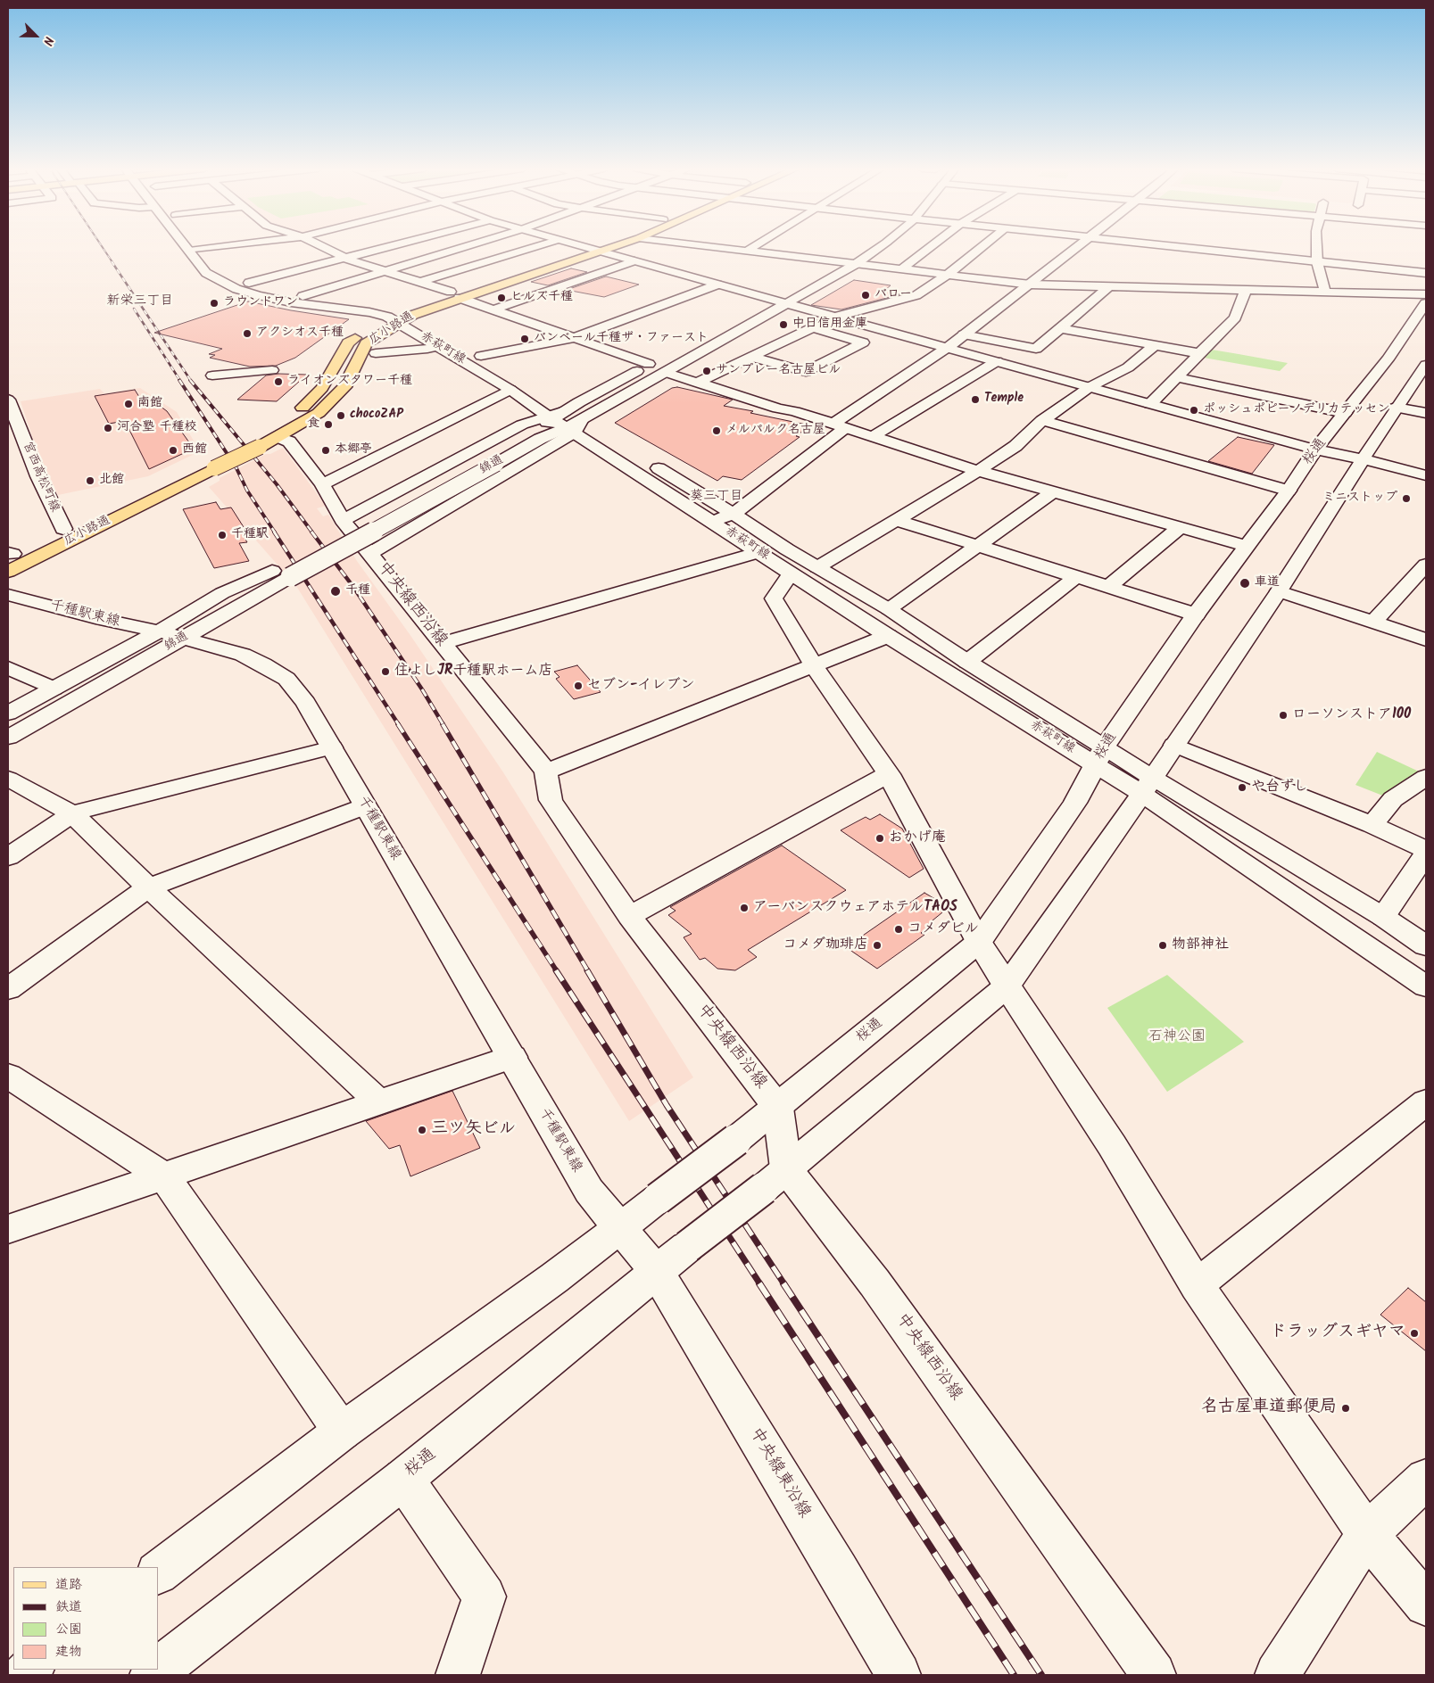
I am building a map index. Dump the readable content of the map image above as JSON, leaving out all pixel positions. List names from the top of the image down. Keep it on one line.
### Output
{"streets":{"main road":["広小路通"],"street":["赤萩町線","桜通","錦通","宮西高松町線","中央線西沿線","千種駅東線","中央線東沿線"]},"crossings":[["広小路通","赤萩町線"],["広小路通","宮西高松町線"],["広小路通","中央線西沿線"],["赤萩町線","桜通"],["赤萩町線","錦通"],["桜通","中央線西沿線"],["桜通","千種駅東線"],["桜通","中央線東沿線"],["錦通","千種駅東線"],["千種駅東線","中央線東沿線"]],"districts":["新栄三丁目","葵三丁目"],"parks":["石神公園"],"places":["バロー","ヒルズ千種","ラウンドワン","中日信用金庫","アクシオス千種","バンベール千種ザ・ファースト","サンプレー名古屋ビル","ライオンズタワー千種","Temple","南館","ポッシュポピーノデリカテッセン","chocoZAP","食","河合塾 千種校","メルパルク名古屋","西館","本郷亭","北館","ミニストップ","千種駅","車道","千種","住よしJR千種駅ホーム店","セブン-イレブン","ローソンストア100","や台ずし","おかげ庵","アーバンスクウェアホテルTAOS","コメダビル","コメダ珈琲店","物部神社","三ツ矢ビル","ドラッグスギヤマ","名古屋車道郵便局"],"legend":["道路","鉄道","公園","建物"],"north":"bottom right"}
